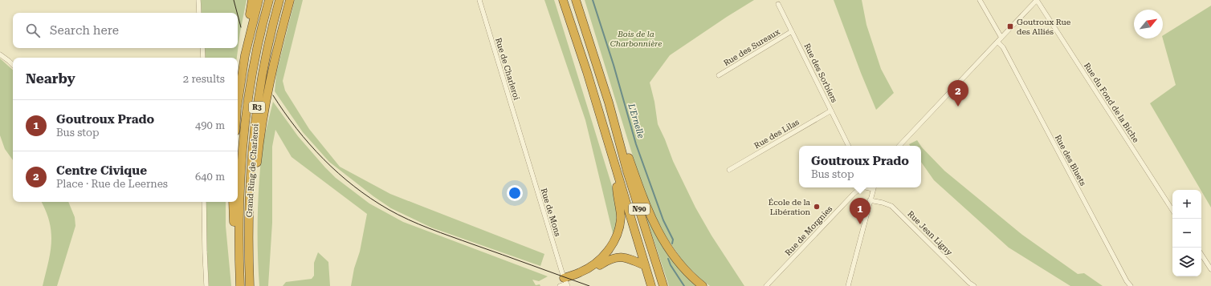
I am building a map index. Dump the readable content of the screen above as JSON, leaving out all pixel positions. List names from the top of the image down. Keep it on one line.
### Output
{"streets":{"highway":["R3","Grand Ring de Charleroi","N90"],"street":["Rue des Sureaux","Rue de Charleroi","Rue des Sorbiers","Rue du Fond de la Biche","Rue des Lilas","Rue des Bluets","Rue de Mons","Rue de Morgnies","Rue Jean Ligny"]},"crossings":[["Rue des Sureaux","Rue des Sorbiers"],["Rue de Charleroi","Rue de Mons"],["Rue des Sorbiers","Rue des Lilas"]],"water":["L'Ernelle"],"parks":["Bois de la Charbonnière"],"places":{"transit":["Goutroux Rue des Alliés"],"other":["École de la Libération"]},"north":"top right","page":{"search":"Search here","heading":["Nearby","2 results"],"pins":["2","1"],"list":[{"mark":"1","name":"Goutroux Prado","note":"Bus stop","value":"490 m"},{"mark":"2","name":"Centre Civique","note":"Place · Rue de Leernes","value":"640 m"}],"popup":["Goutroux Prado","Bus stop"],"map_buttons":["+","−"]}}
